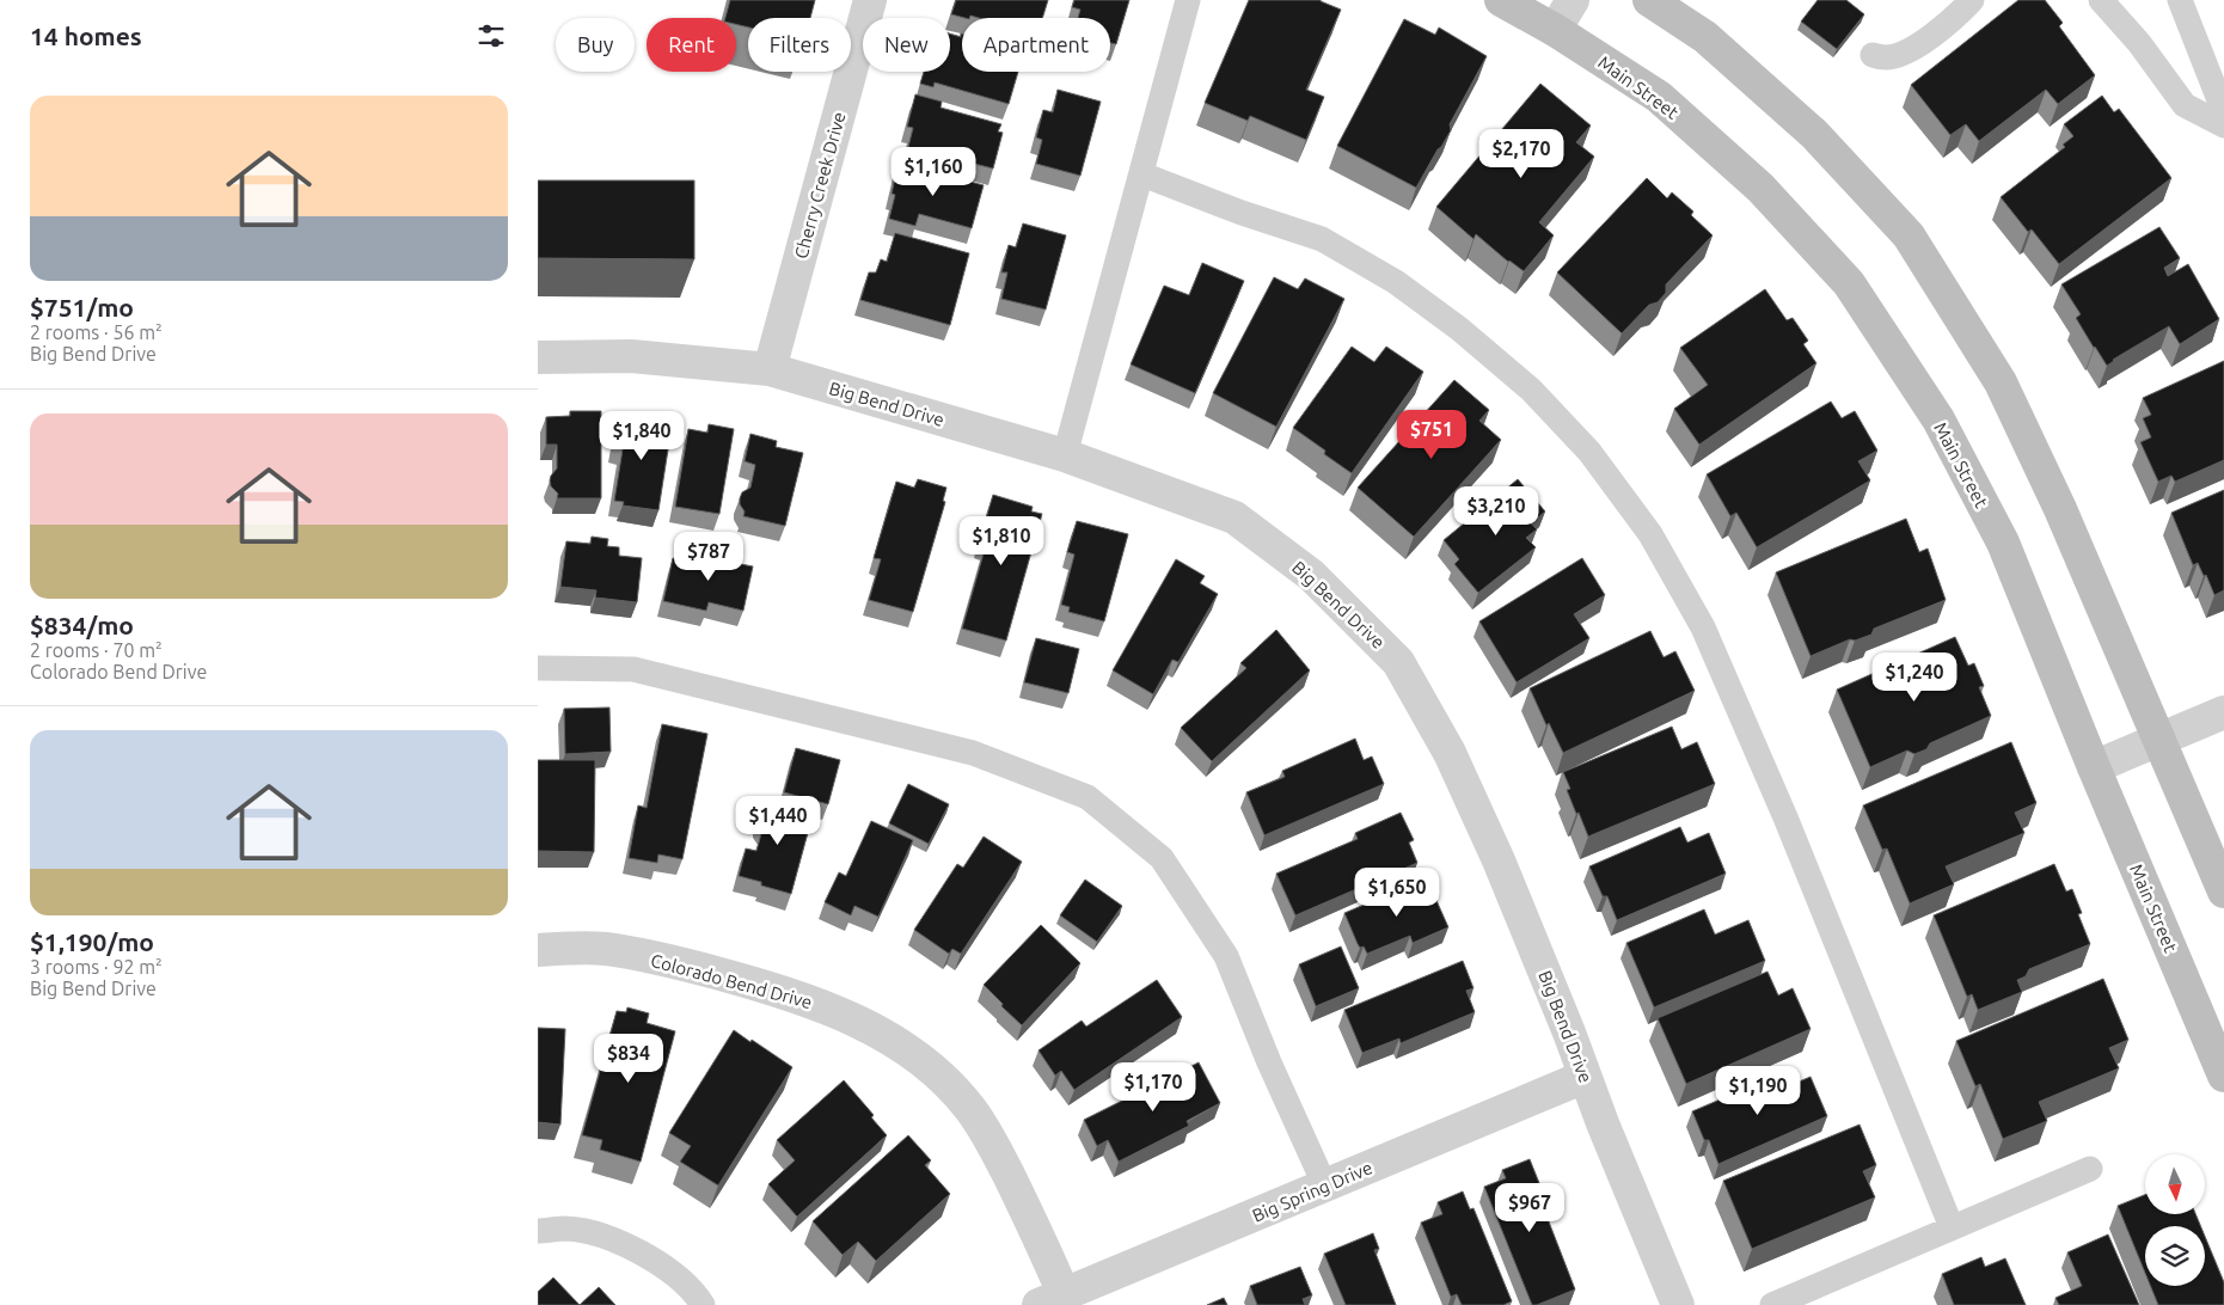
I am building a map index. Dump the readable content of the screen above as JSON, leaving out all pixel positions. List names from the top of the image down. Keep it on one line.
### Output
{"streets":{"street":["Main Street","Cherry Creek Drive","Big Bend Drive","Colorado Bend Drive","Big Spring Drive"]},"crossings":[["Cherry Creek Drive","Big Bend Drive"],["Big Bend Drive","Big Spring Drive"],["Colorado Bend Drive","Big Spring Drive"]],"north":"bottom","page":{"heading":"14 homes","chip":["Buy","Rent","Filters","New","Apartment"],"list":[{"name":"$751/mo","note":"2 rooms · 56 m² · Big Bend Drive"},{"name":"$834/mo","note":"2 rooms · 70 m² · Colorado Bend Drive"},{"name":"$1,190/mo","note":"3 rooms · 92 m² · Big Bend Drive"}],"price":["$2,170","$1,160","$751","$1,840","$3,210","$1,810","$787","$1,240","$1,440","$1,650","$834","$1,170","$1,190","$967"]}}
